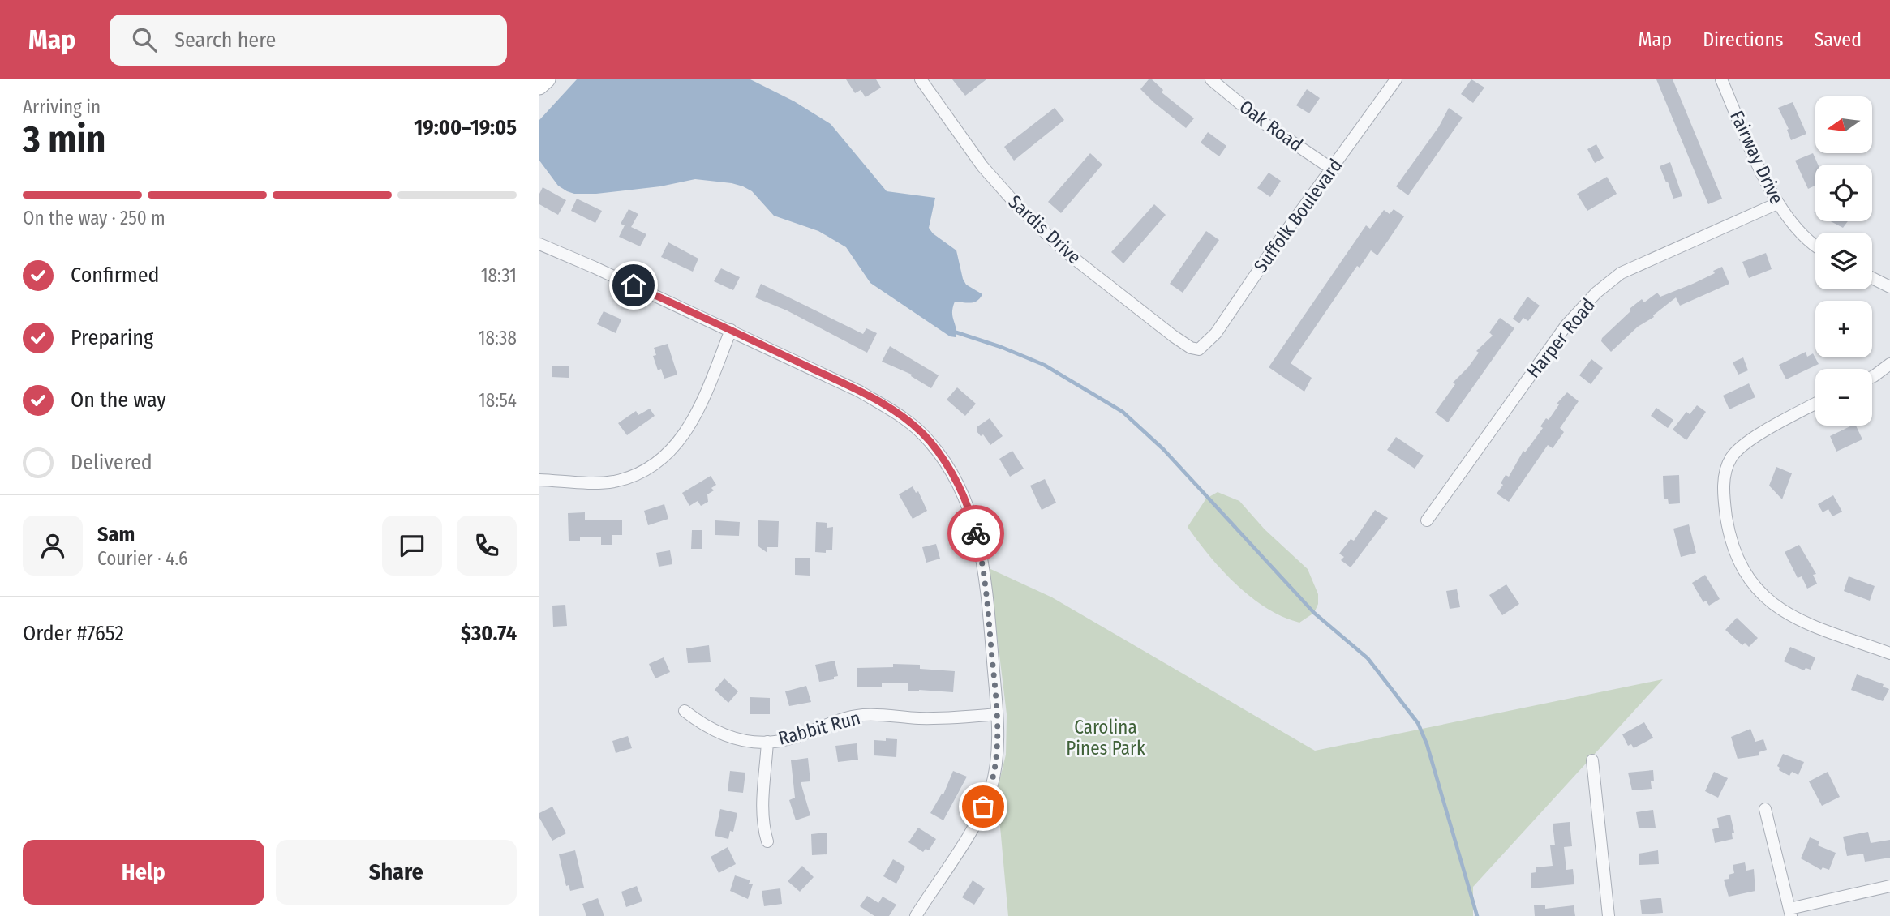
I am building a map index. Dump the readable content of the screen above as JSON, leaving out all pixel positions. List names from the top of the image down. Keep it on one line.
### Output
{"streets":{"street":["Oak Road","Fairway Drive","Suffolk Boulevard","Sardis Drive","Harper Road","Rabbit Run"]},"crossings":[["Oak Road","Suffolk Boulevard"],["Fairway Drive","Harper Road"],["Suffolk Boulevard","Sardis Drive"]],"parks":["Carolina Pines Park"],"north":"left","page":{"header":"Map","search":"Search here","nav":["Map","Directions","Saved"],"heading":["3 min","Arriving in","19:00–19:05"],"panel":["Sam","Courier · 4.6","Order #7652","$30.74"],"map_buttons":["+","−"],"bar":"On the way · 250 m","list":[["Confirmed","18:31"],["Preparing","18:38"],["On the way","18:54"],"Delivered"],"buttons":["Help","Share"]}}
